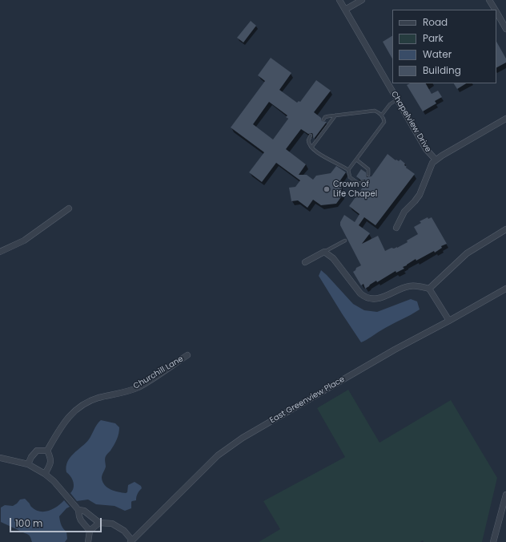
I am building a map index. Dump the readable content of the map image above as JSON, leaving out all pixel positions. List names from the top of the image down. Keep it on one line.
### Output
{"streets":{"street":["Chapelview Drive","Churchill Lane","East Greenview Place"]},"places":["Crown of Life Chapel"],"legend":["Road","Park","Water","Building"],"scale_bar":"100 m"}
